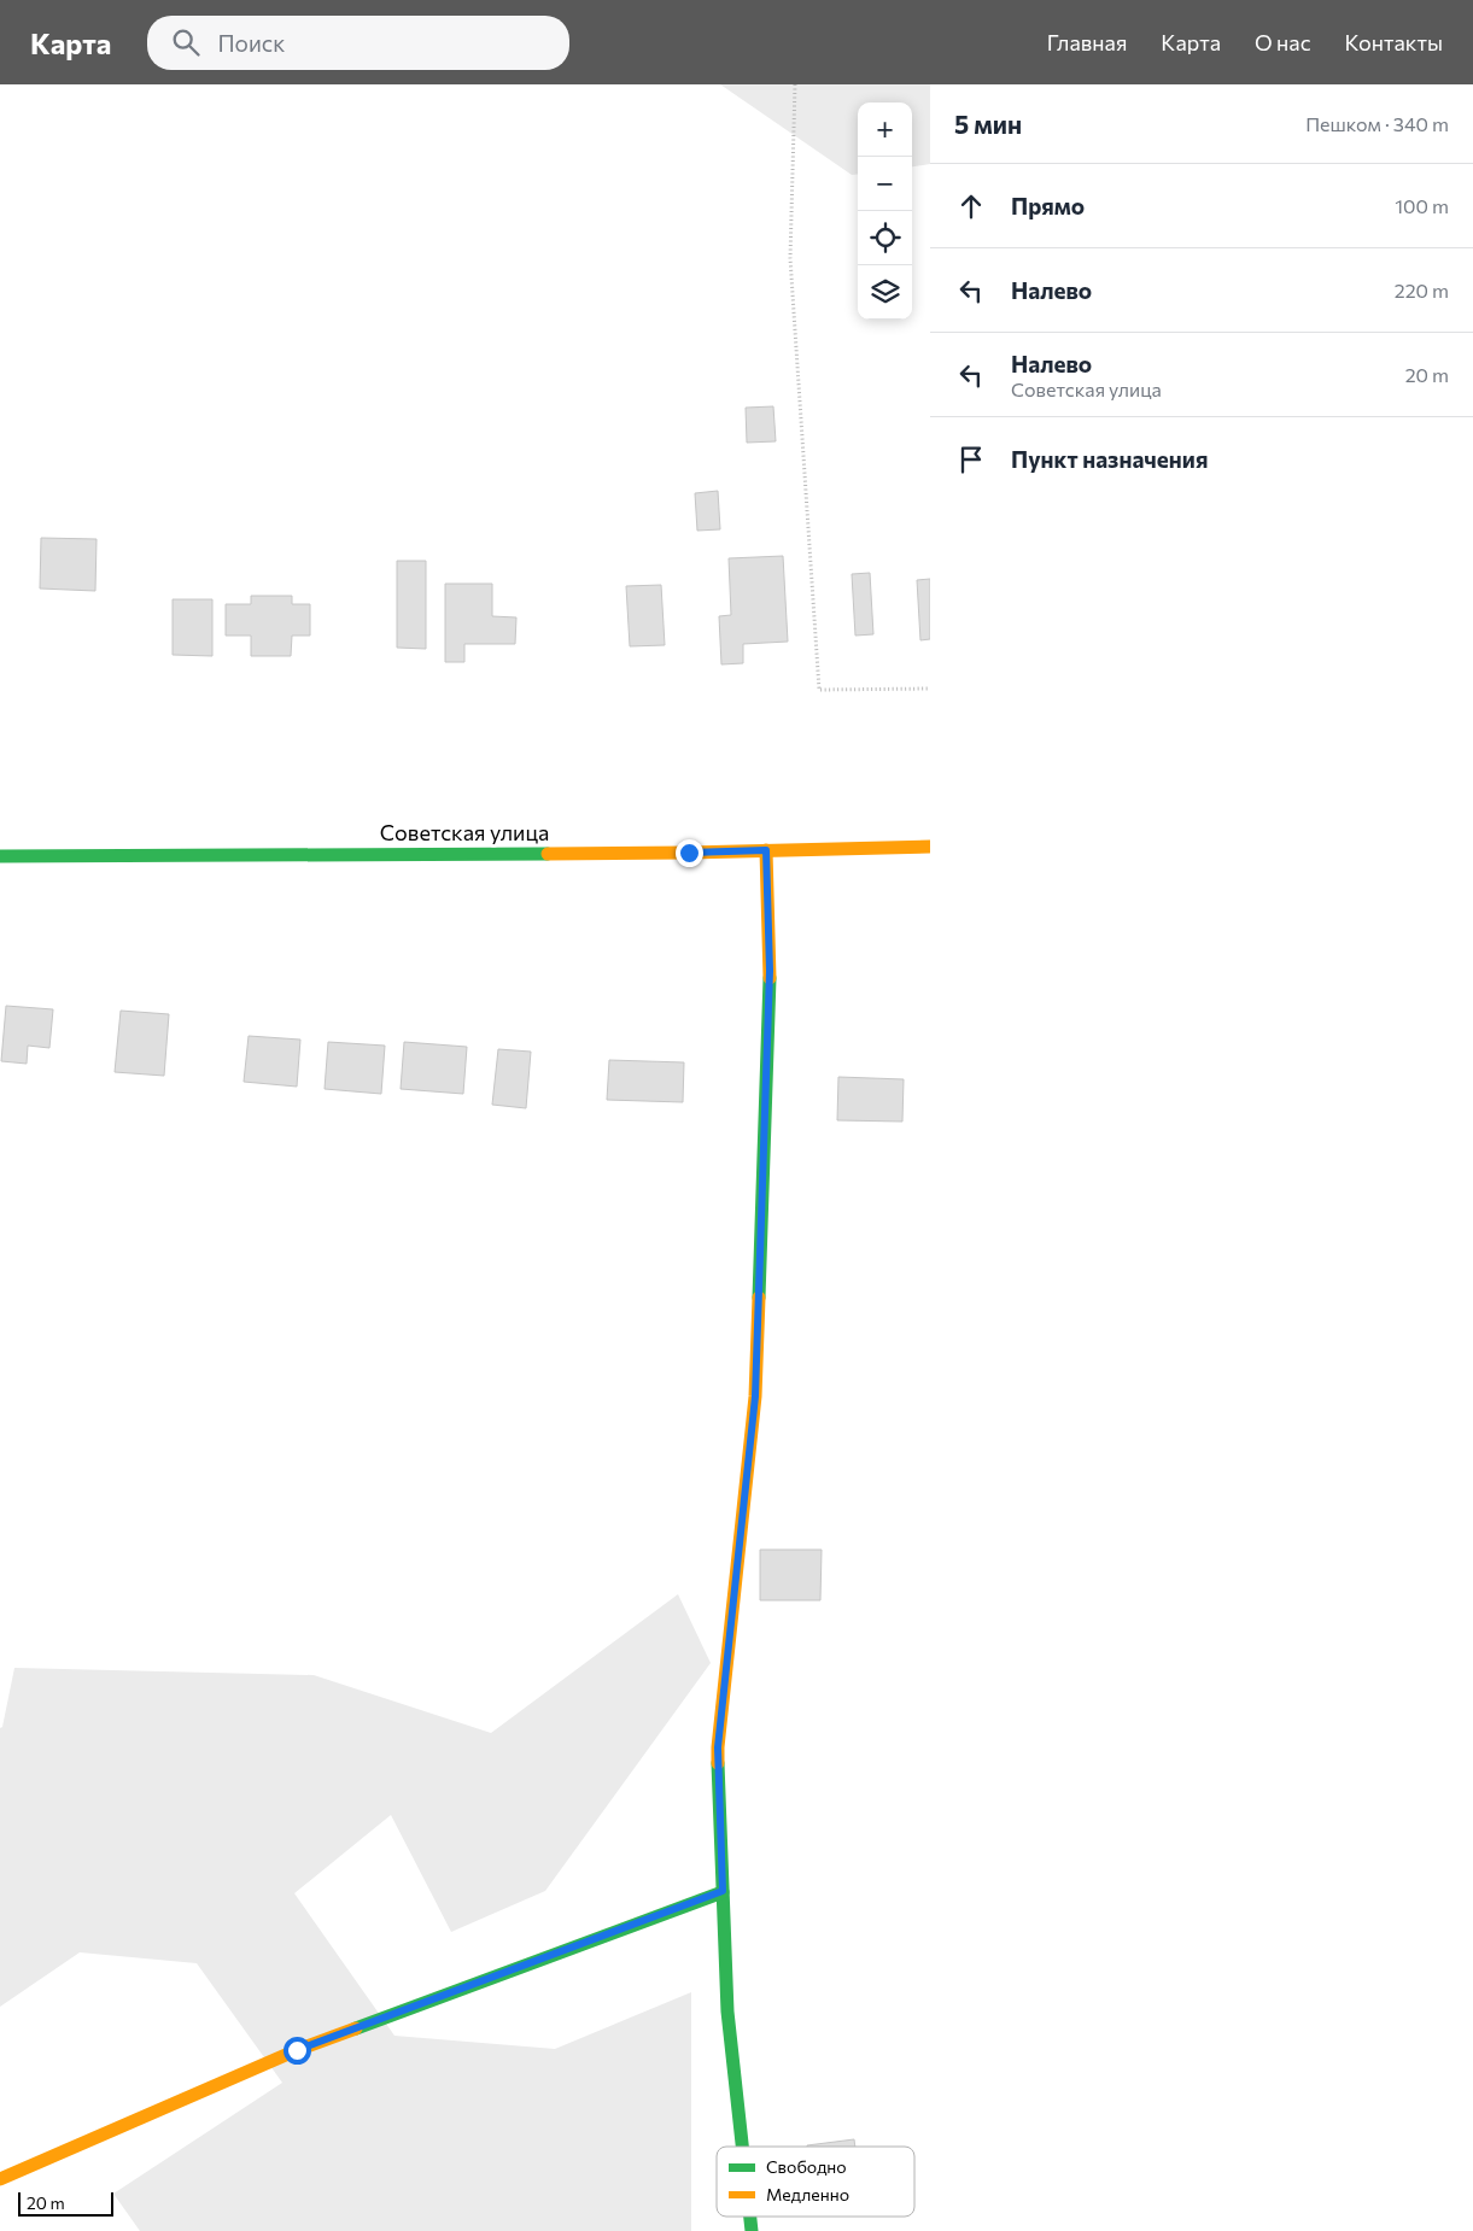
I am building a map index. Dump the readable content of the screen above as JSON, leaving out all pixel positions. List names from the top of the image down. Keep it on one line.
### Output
{"streets":{"street":["Советская улица"]},"legend":["Свободно","Медленно"],"scale_bar":"20 m","page":{"header":"Карта","search":"Поиск","nav":["Главная","Карта","О нас","Контакты"],"heading":["5 мин","Пешком · 340 m"],"map_buttons":["+","−"],"list":[["Прямо","100 m"],["Налево","220 m"],["Налево","Советская улица","20 m"],"Пункт назначения"],"scale":"20 m"}}
